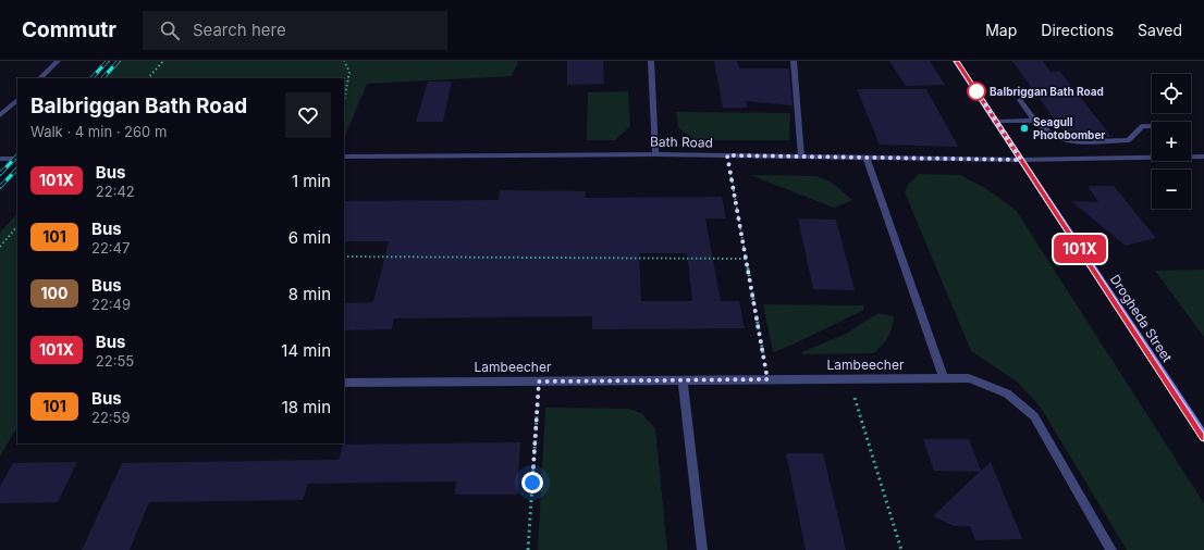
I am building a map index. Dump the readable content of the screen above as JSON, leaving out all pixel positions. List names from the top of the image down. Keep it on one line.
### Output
{"streets":{"main road":["Drogheda Street"],"street":["Bath Road","Lambeecher"]},"crossings":[["Bath Road","Drogheda Street"]],"places":["Balbriggan Bath Road","Seagull Photobomber"],"lines":["bus line 101X"],"page":{"header":"Commutr","search":"Search here","nav":["Map","Directions","Saved"],"on_map":"101X","map_buttons":["+","−"],"heading":["Balbriggan Bath Road","Walk · 4 min · 260 m"],"list":[{"mark":"101X","name":"Bus","note":"22:42","value":"1 min"},{"mark":"101","name":"Bus","note":"22:47","value":"6 min"},{"mark":"100","name":"Bus","note":"22:49","value":"8 min"},{"mark":"101X","name":"Bus","note":"22:55","value":"14 min"},{"mark":"101","name":"Bus","note":"22:59","value":"18 min"}]}}
